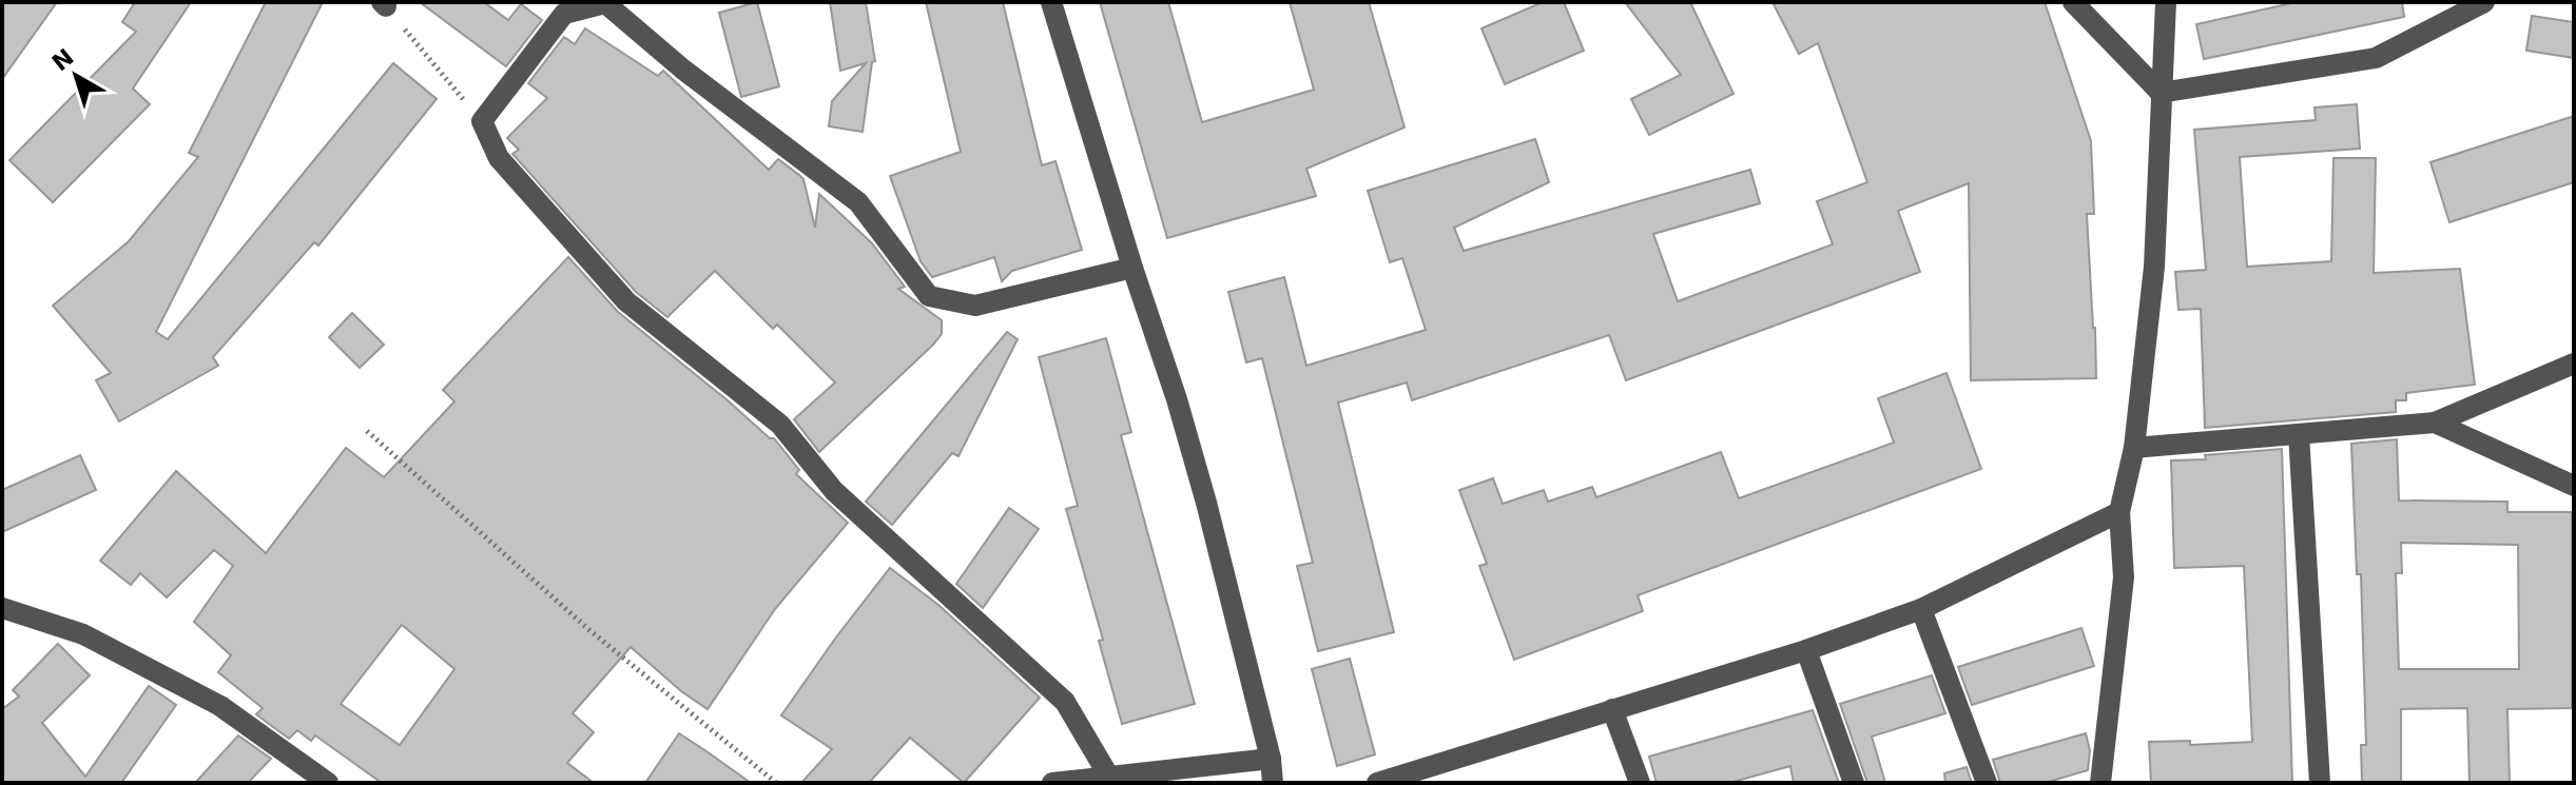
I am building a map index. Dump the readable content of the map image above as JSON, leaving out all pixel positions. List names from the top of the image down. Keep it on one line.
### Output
{"north":"top left"}
